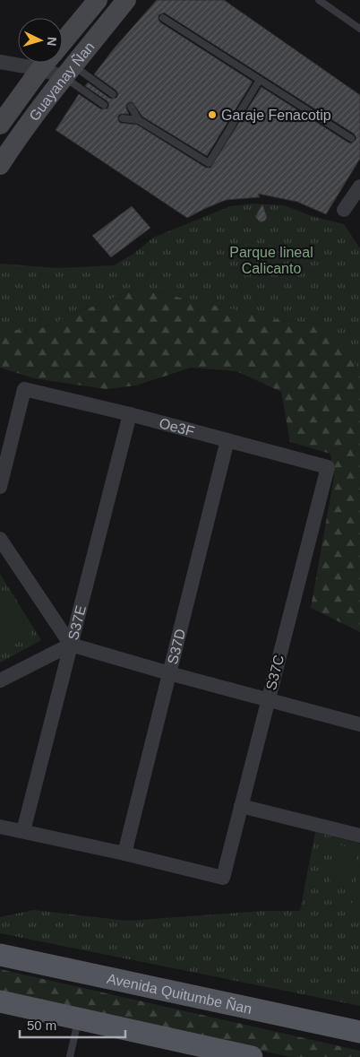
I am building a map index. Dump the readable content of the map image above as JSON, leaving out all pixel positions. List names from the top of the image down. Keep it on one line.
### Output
{"streets":{"main road":["Guayanay Ñan","Avenida Quitumbe Ñan"],"street":["Oe3F","S37E","S37D","S37C"]},"crossings":[["Oe3F","S37E"],["Oe3F","S37D"],["Oe3F","S37C"],["S37D","S37C"]],"parks":["Parque lineal Calicanto"],"places":["Garaje Fenacotip"],"scale_bar":"50 m","north":"right"}
